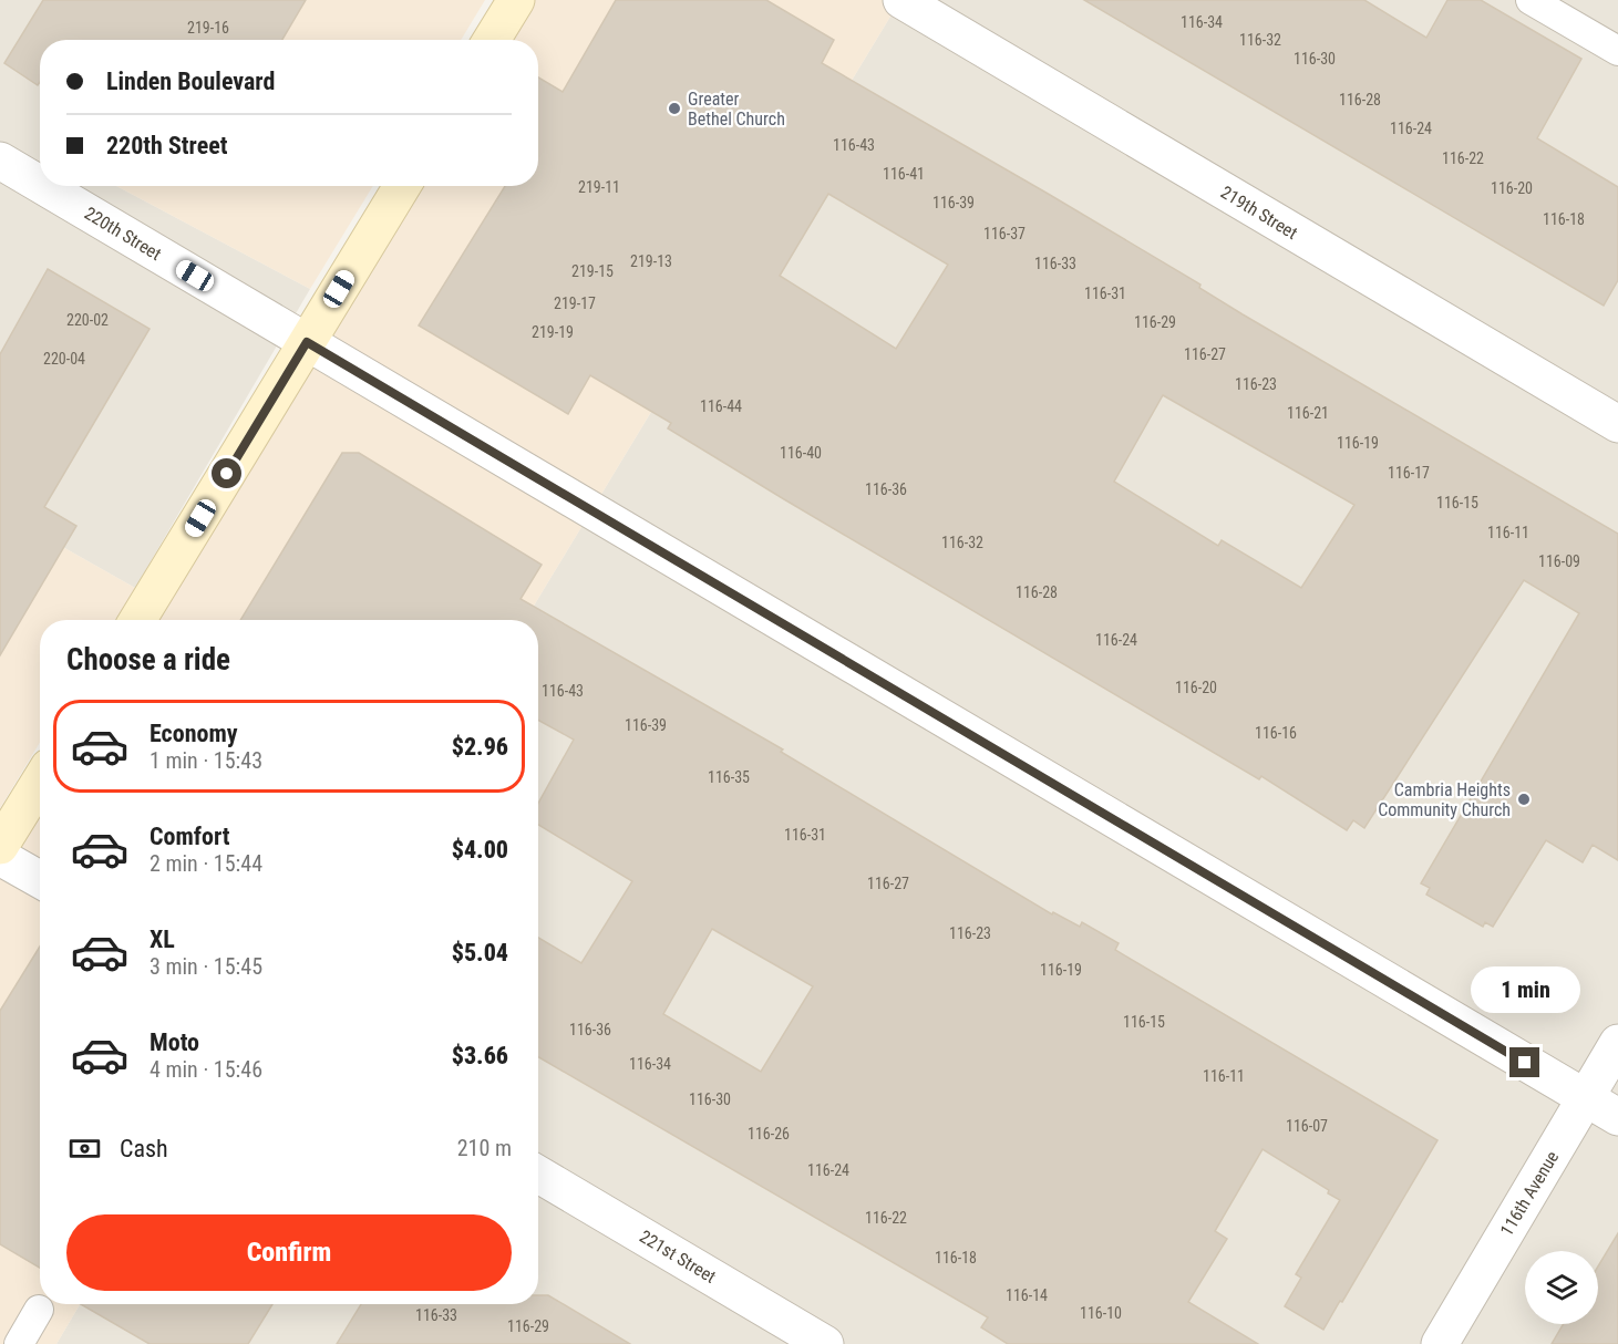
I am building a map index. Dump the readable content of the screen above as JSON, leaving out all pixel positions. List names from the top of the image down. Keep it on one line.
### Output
{"streets":{"street":["219th Street","220th Street","116th Avenue","221st Street"]},"crossings":[["220th Street","116th Avenue"]],"places":["Greater Bethel Church","Cambria Heights Community Church"],"house_numbers":["116-34","219-16","116-32","116-30","116-28","116-24","116-43","116-22","116-41","219-11","116-20","116-39","116-18","116-37","219-13","116-33","219-15","116-31","219-17","220-02","116-29","219-19","116-27","220-04","116-23","116-44","116-21","116-19","116-40","116-17","116-36","116-15","116-11","116-32","116-09","116-28","116-24","116-20","116-43","116-39","116-16","116-35","116-31","116-27","116-23","116-19","116-15","116-36","116-34","116-11","116-30","116-07","116-26","116-24","116-22","116-18","116-14","116-10","116-33","116-29"],"page":{"banner":["Linden Boulevard","220th Street"],"heading":"Choose a ride","list":[{"name":"Economy","note":"1 min · 15:43","value":"$2.96"},{"name":"Comfort","note":"2 min · 15:44","value":"$4.00"},{"name":"XL","note":"3 min · 15:45","value":"$5.04"},{"name":"Moto","note":"4 min · 15:46","value":"$3.66"}],"bubble":"1 min","pay":["Cash","210 m"],"buttons":"Confirm"}}
